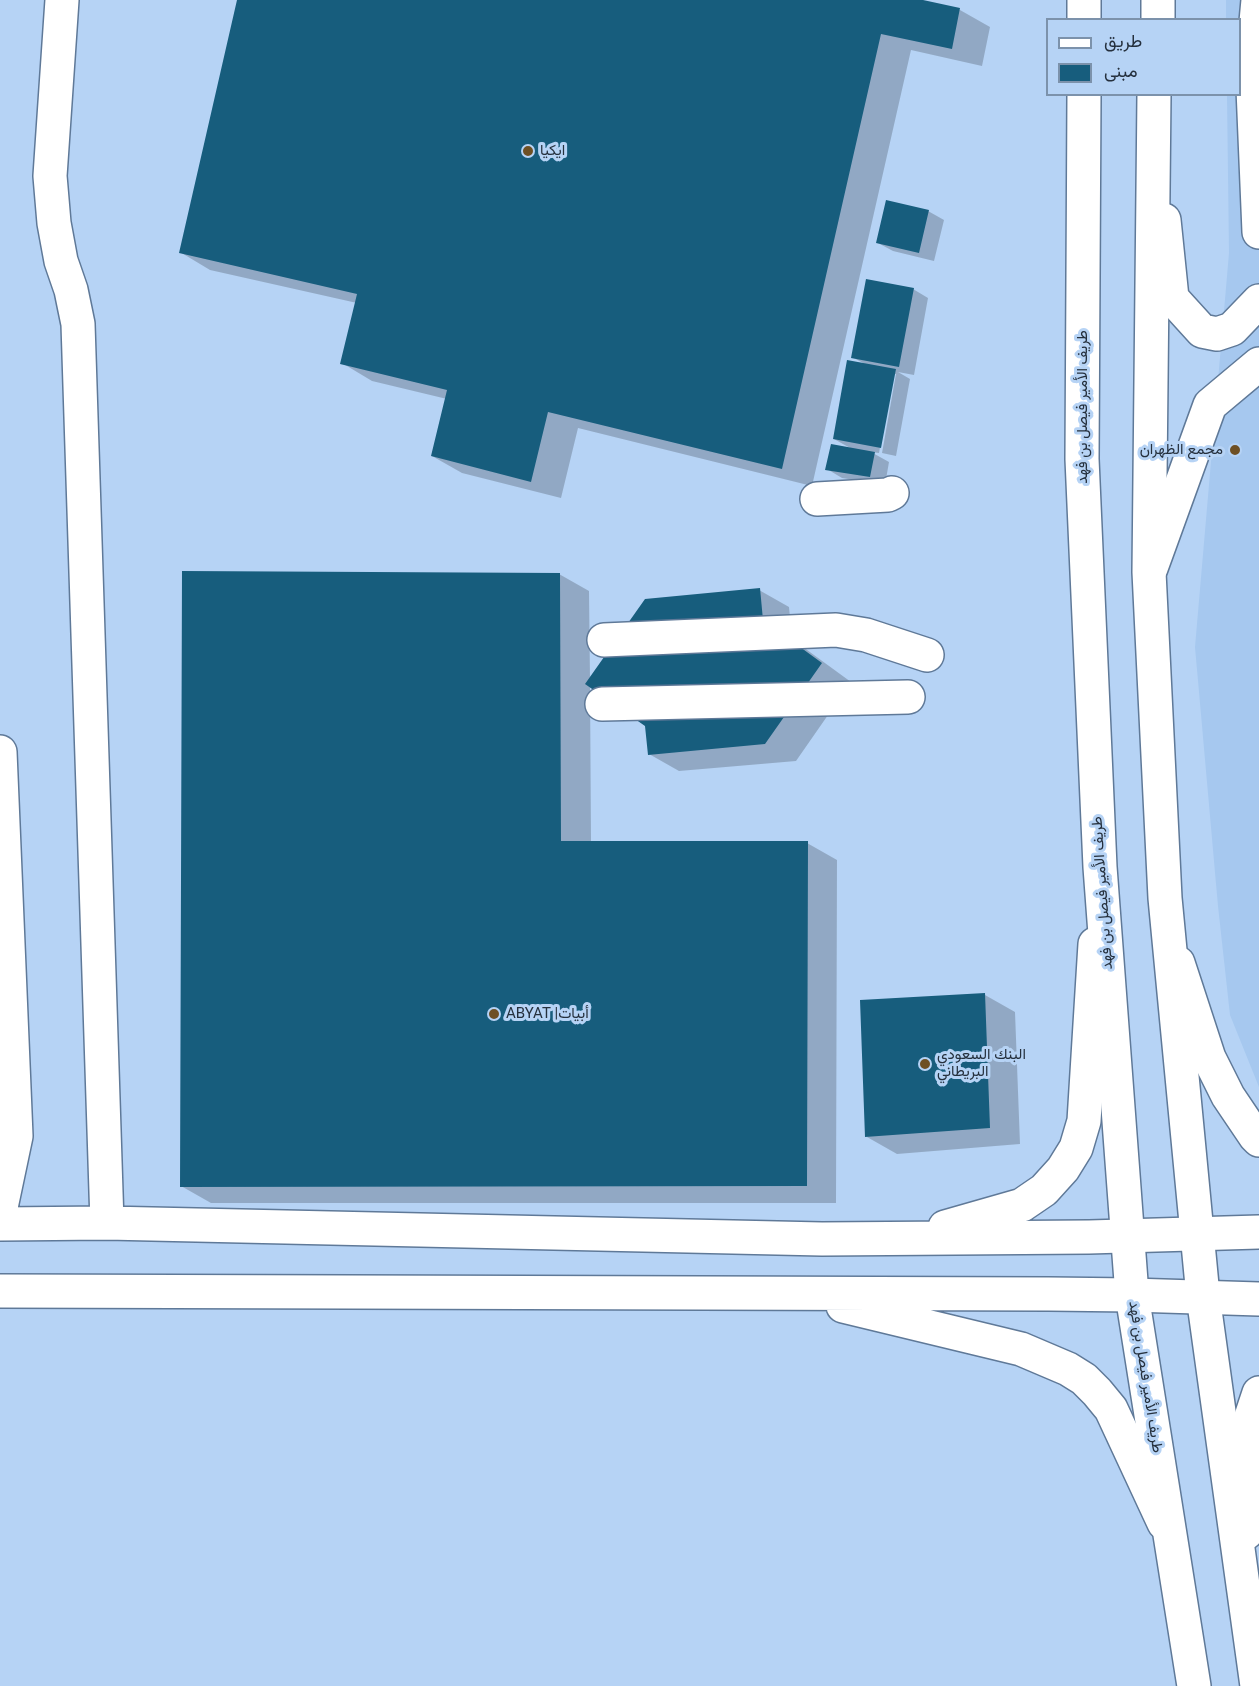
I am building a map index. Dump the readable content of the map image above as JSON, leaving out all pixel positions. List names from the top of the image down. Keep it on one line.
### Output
{"streets":{"street":["طريف الأمير فيصل بن فهد"]},"places":["ايكيا","مجمع الظهران","ABYAT |أبيات","البنك السعودي البريطاني"],"legend":["طريق","مبنى"]}
